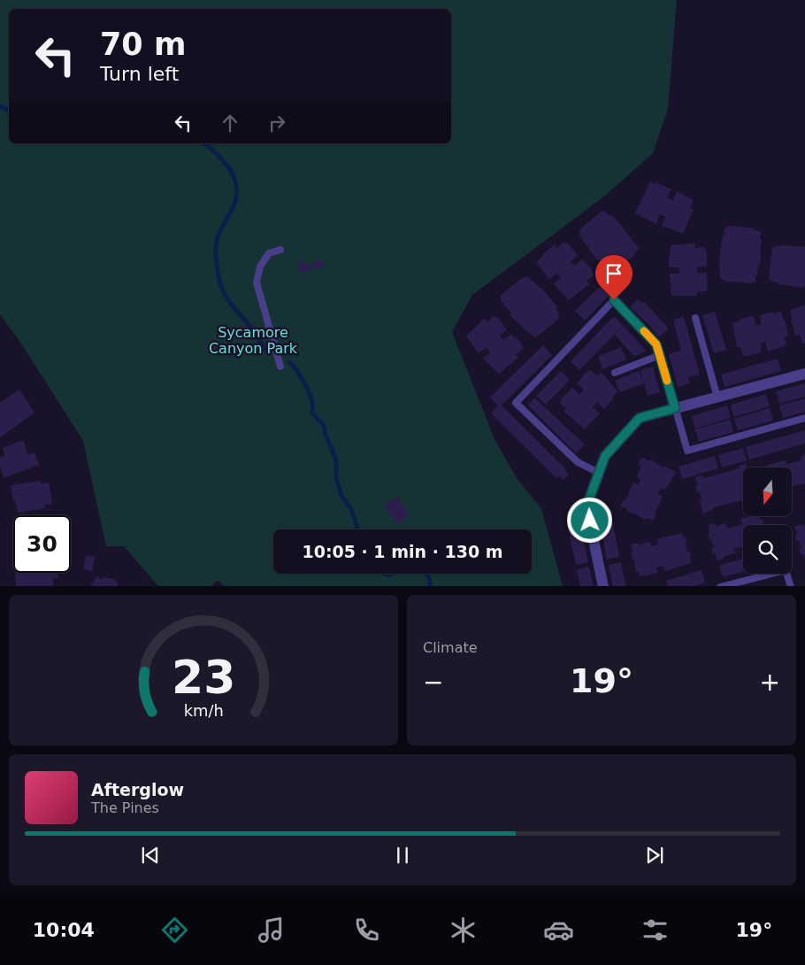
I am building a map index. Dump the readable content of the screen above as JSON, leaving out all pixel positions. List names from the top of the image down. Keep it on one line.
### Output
{"parks":["Sycamore Canyon Park"],"north":"bottom","page":{"turn":["70 m","Turn left"],"limit":"30","trip":"10:05 · 1 min · 130 m","tile":"Climate","heat":["−","19°","+"],"song":["Afterglow","The Pines"],"tabs":["10:04","19°"],"gauge":["23","km/h"]}}
